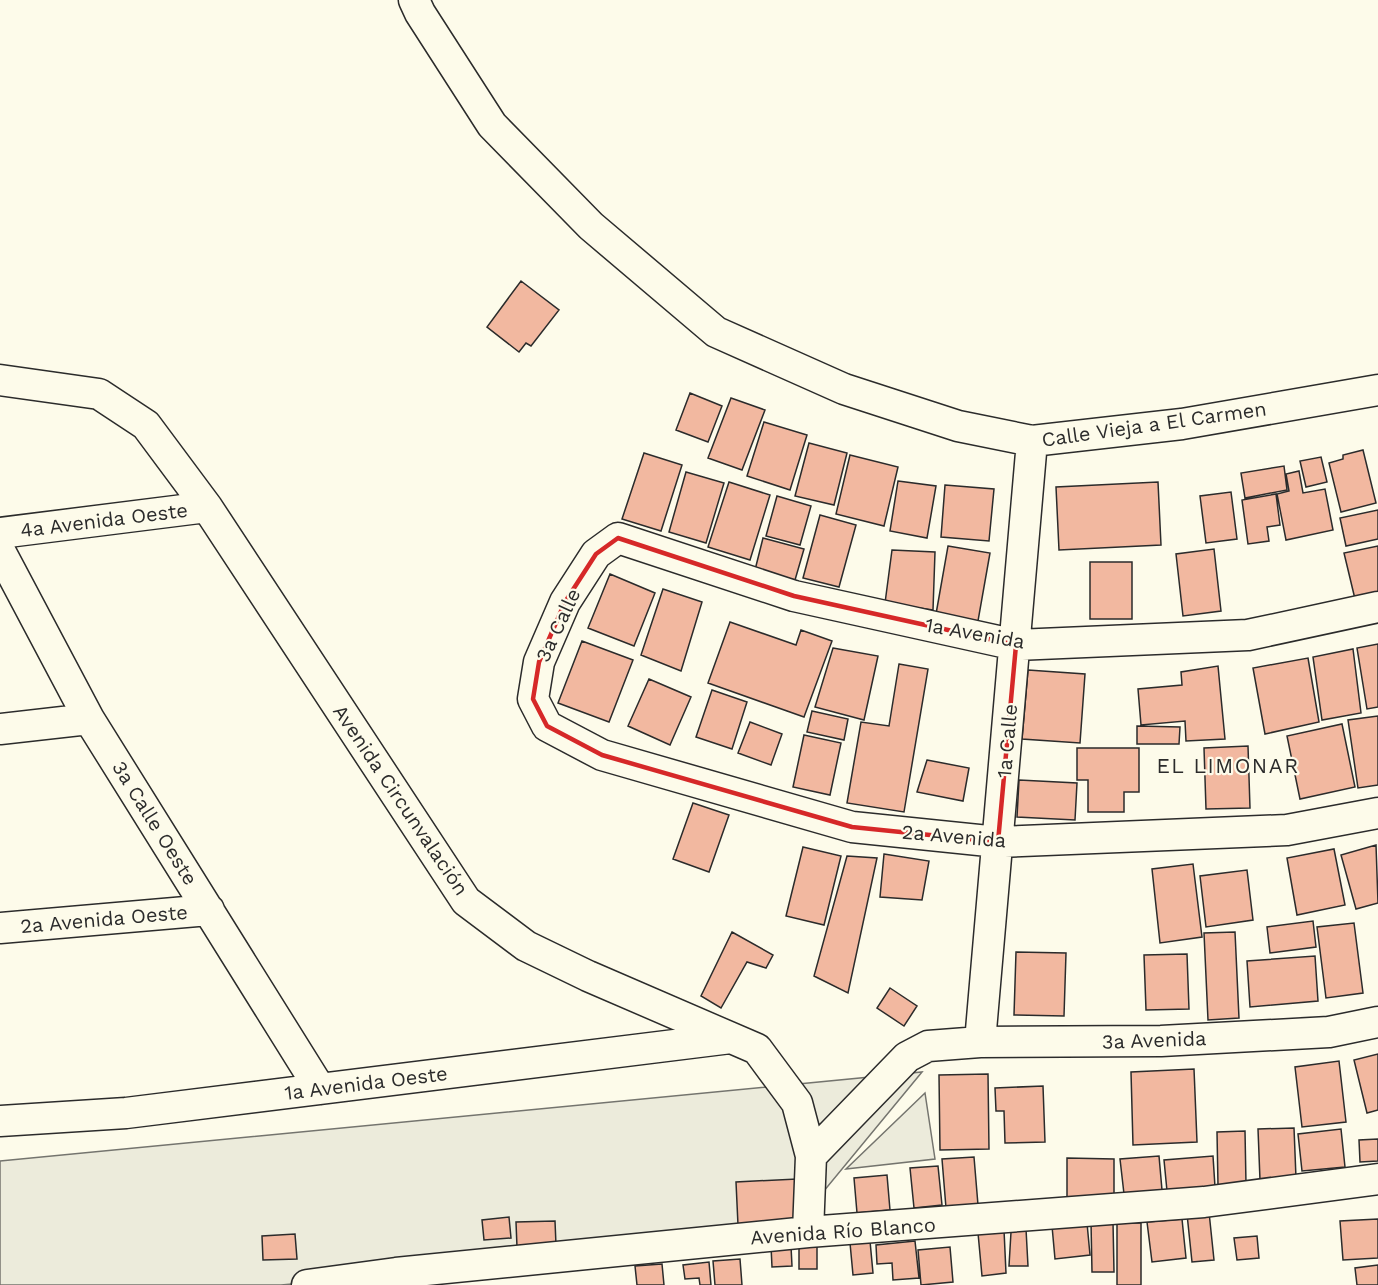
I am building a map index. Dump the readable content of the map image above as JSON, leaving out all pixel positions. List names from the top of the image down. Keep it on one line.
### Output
{"streets":{"street":["Calle Vieja a El Carmen","4a Avenida Oeste","3a Calle","1a Avenida","1a Calle","Avenida Circunvalación","3a Calle Oeste","2a Avenida","2a Avenida Oeste","3a Avenida","1a Avenida Oeste","Avenida Río Blanco"]},"crossings":[["Calle Vieja a El Carmen","1a Calle"],["4a Avenida Oeste","Avenida Circunvalación"],["3a Calle","1a Avenida"],["3a Calle","2a Avenida"],["1a Avenida","1a Calle"],["1a Calle","2a Avenida"],["1a Calle","3a Avenida"],["Avenida Circunvalación","3a Avenida"],["Avenida Circunvalación","1a Avenida Oeste"],["Avenida Circunvalación","Avenida Río Blanco"],["3a Calle Oeste","2a Avenida Oeste"],["3a Calle Oeste","1a Avenida Oeste"]],"districts":["EL LIMONAR"]}
